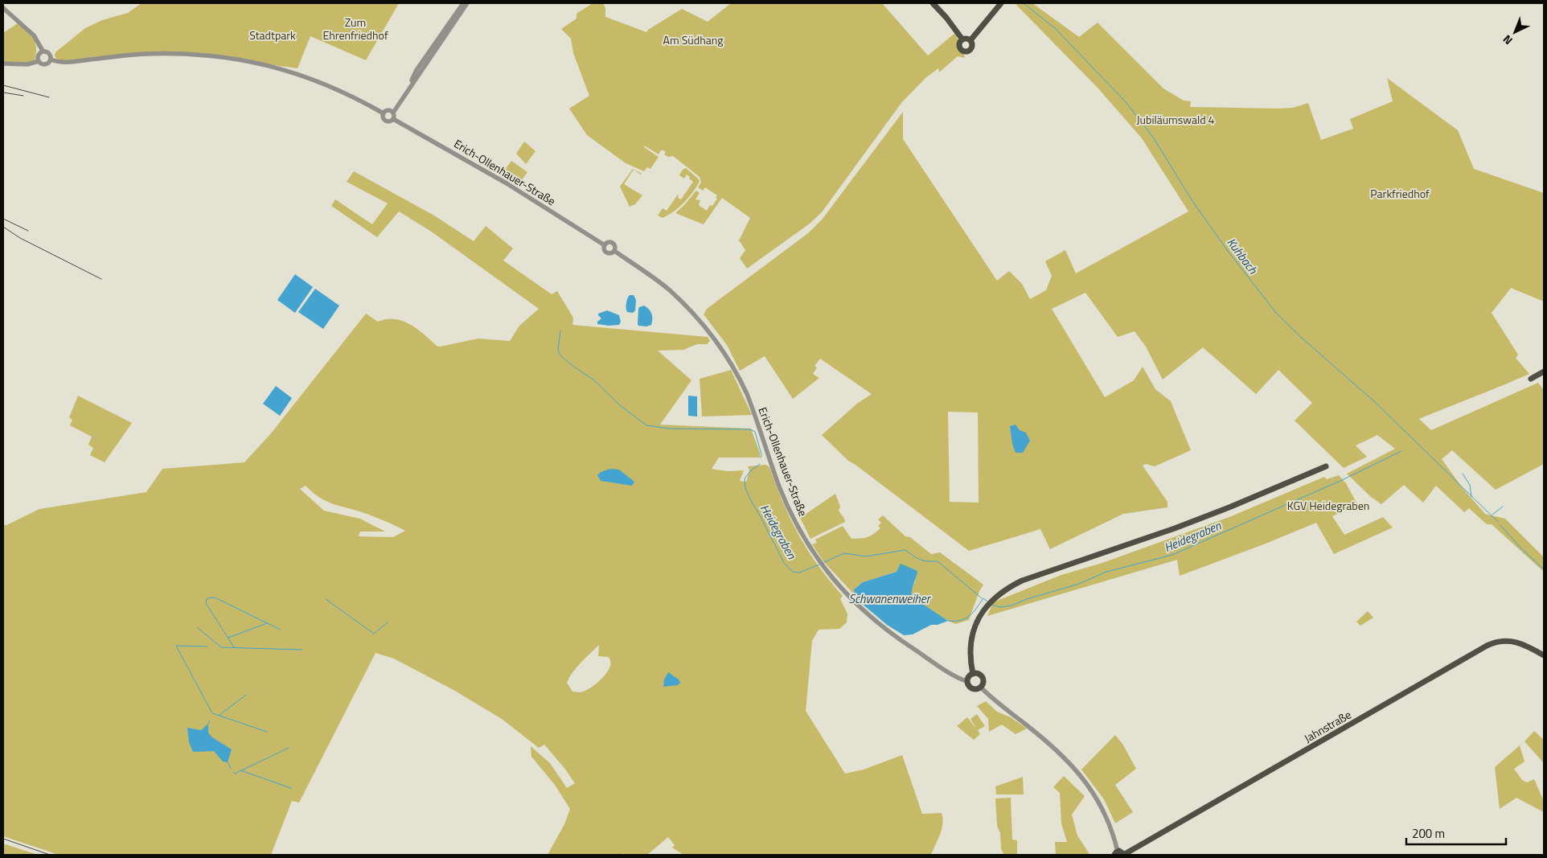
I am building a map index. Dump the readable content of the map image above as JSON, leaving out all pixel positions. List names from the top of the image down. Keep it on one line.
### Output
{"streets":{"main road":["Jahnstraße"],"street":["Erich-Ollenhauer-Straße"]},"water":["Kuhbach","Heidegraben","Schwanenweiher"],"parks":["Zum Ehrenfriedhof","Stadtpark","Am Südhang","Jubiläumswald 4","Parkfriedhof","KGV Heidegraben"],"scale_bar":"200 m","north":"bottom left"}
